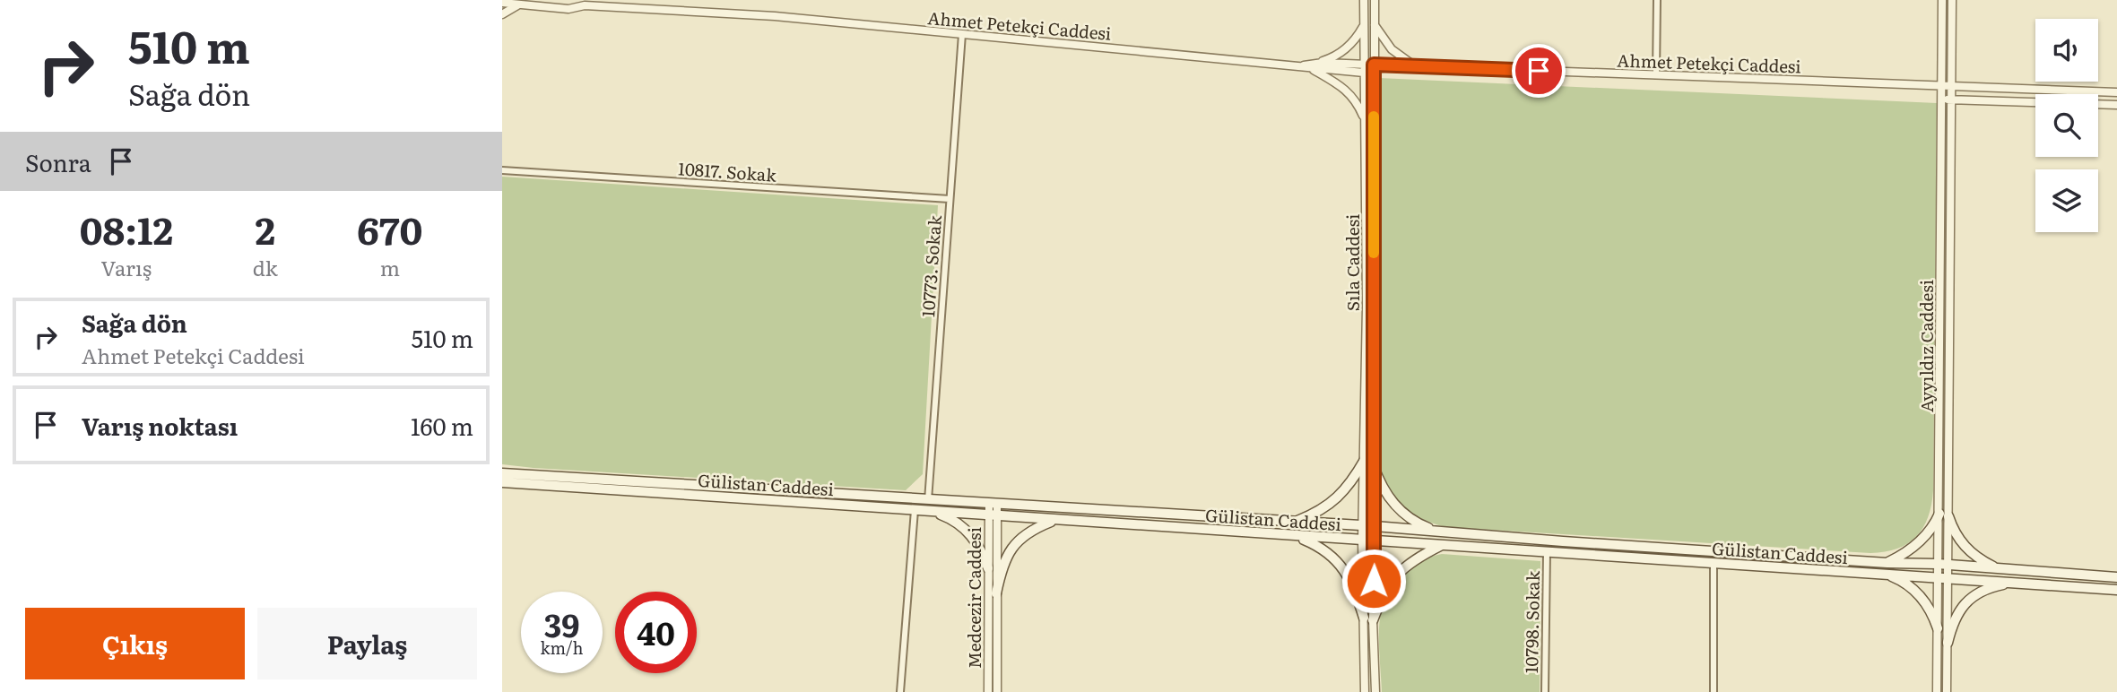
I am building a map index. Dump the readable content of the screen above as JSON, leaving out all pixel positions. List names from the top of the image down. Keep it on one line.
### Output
{"streets":{"main road":["Gülistan Caddesi"],"street":["Ahmet Petekçi Caddesi","10817. Sokak","Sıla Caddesi","10773. Sokak","Ayyıldız Caddesi","Medcezir Caddesi","10798. Sokak"]},"crossings":[["Ahmet Petekçi Caddesi","Sıla Caddesi"],["Ahmet Petekçi Caddesi","10773. Sokak"],["Ahmet Petekçi Caddesi","Ayyıldız Caddesi"],["10817. Sokak","10773. Sokak"],["Sıla Caddesi","Gülistan Caddesi"],["10773. Sokak","Gülistan Caddesi"],["Ayyıldız Caddesi","Gülistan Caddesi"],["Gülistan Caddesi","Medcezir Caddesi"],["Gülistan Caddesi","10798. Sokak"]],"page":{"turn":["510 m","Sağa dön"],"then":"Sonra","eta":["08:12","Varış","2","dk","670","m"],"list":[{"name":"Sağa dön","note":"Ahmet Petekçi Caddesi","value":"510 m"},{"name":"Varış noktası","value":"160 m"}],"speed":"39 km/h","limit":"40","buttons":["Çıkış","Paylaş"]}}
